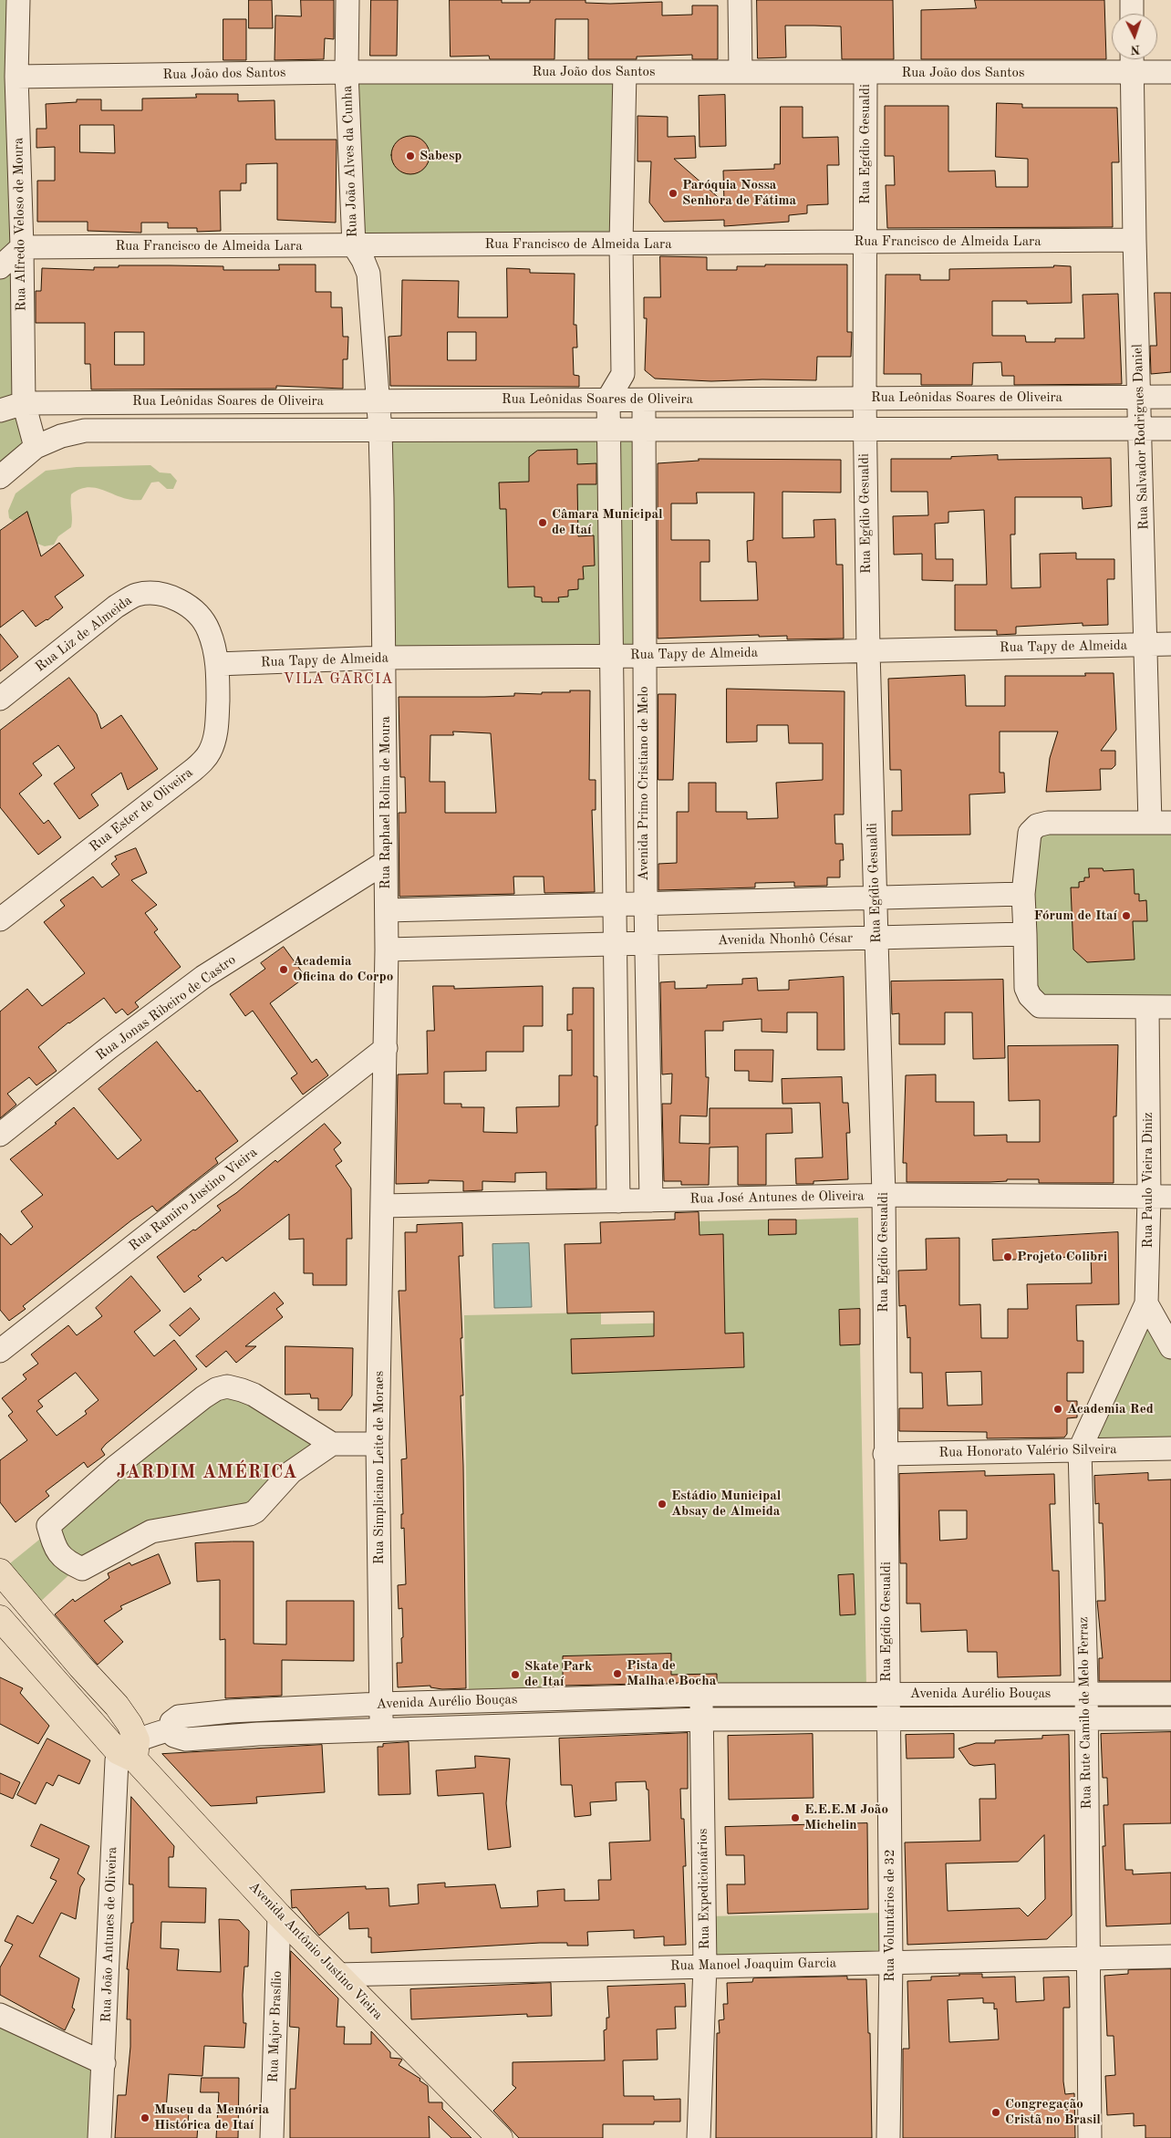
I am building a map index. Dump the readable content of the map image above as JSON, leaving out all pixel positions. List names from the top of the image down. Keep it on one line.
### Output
{"streets":{"main road":["Avenida Antônio Justino Vieira"],"street":["Rua João dos Santos","Rua Egídio Gesualdi","Rua João Alves da Cunha","Rua Alfredo Veloso de Moura","Rua Francisco de Almeida Lara","Rua Leônidas Soares de Oliveira","Rua Salvador Rodrigues Daniel","Rua Liz de Almeida","Rua Tapy de Almeida","Avenida Primo Cristiano de Melo","Rua Raphael Rolim de Moura","Rua Ester de Oliveira","Avenida Nhonhô César","Rua Jonas Ribeiro de Castro","Rua Paulo Vieira Diniz","Rua José Antunes de Oliveira","Rua Ramiro Justino Vieira","Rua Honorato Valério Silveira","Rua Simpliciano Leite de Moraes","Avenida Aurélio Bouças","Rua Rute Camilo de Melo Ferraz","Rua Expedicionários","Rua Voluntários de 32","Rua João Antunes de Oliveira","Rua Manoel Joaquim Garcia","Rua Major Brasílio"]},"crossings":[["Rua João dos Santos","Rua Egídio Gesualdi"],["Rua João dos Santos","Rua João Alves da Cunha"],["Rua João dos Santos","Rua Alfredo Veloso de Moura"],["Rua João dos Santos","Rua Salvador Rodrigues Daniel"],["Rua Egídio Gesualdi","Rua Francisco de Almeida Lara"],["Rua Egídio Gesualdi","Rua Leônidas Soares de Oliveira"],["Rua Egídio Gesualdi","Rua Tapy de Almeida"],["Rua Egídio Gesualdi","Avenida Nhonhô César"],["Rua Egídio Gesualdi","Rua José Antunes de Oliveira"],["Rua Egídio Gesualdi","Rua Honorato Valério Silveira"],["Rua Egídio Gesualdi","Avenida Aurélio Bouças"],["Rua Egídio Gesualdi","Rua Voluntários de 32"],["Rua João Alves da Cunha","Rua Francisco de Almeida Lara"],["Rua João Alves da Cunha","Rua Leônidas Soares de Oliveira"],["Rua João Alves da Cunha","Rua Raphael Rolim de Moura"],["Rua Alfredo Veloso de Moura","Rua Francisco de Almeida Lara"],["Rua Alfredo Veloso de Moura","Rua Leônidas Soares de Oliveira"],["Rua Francisco de Almeida Lara","Rua Salvador Rodrigues Daniel"],["Rua Leônidas Soares de Oliveira","Rua Salvador Rodrigues Daniel"],["Rua Leônidas Soares de Oliveira","Avenida Primo Cristiano de Melo"],["Rua Leônidas Soares de Oliveira","Rua Raphael Rolim de Moura"],["Rua Salvador Rodrigues Daniel","Rua Tapy de Almeida"],["Rua Liz de Almeida","Rua Tapy de Almeida"],["Rua Liz de Almeida","Rua Ester de Oliveira"],["Rua Tapy de Almeida","Avenida Primo Cristiano de Melo"],["Rua Tapy de Almeida","Rua Raphael Rolim de Moura"],["Rua Tapy de Almeida","Rua Ester de Oliveira"],["Avenida Primo Cristiano de Melo","Avenida Nhonhô César"],["Avenida Primo Cristiano de Melo","Rua José Antunes de Oliveira"],["Rua Raphael Rolim de Moura","Avenida Nhonhô César"],["Rua Raphael Rolim de Moura","Rua Jonas Ribeiro de Castro"],["Rua Raphael Rolim de Moura","Rua José Antunes de Oliveira"],["Rua Raphael Rolim de Moura","Rua Ramiro Justino Vieira"],["Rua Raphael Rolim de Moura","Rua Simpliciano Leite de Moraes"],["Rua Paulo Vieira Diniz","Rua José Antunes de Oliveira"],["Rua Paulo Vieira Diniz","Rua Rute Camilo de Melo Ferraz"],["Rua José Antunes de Oliveira","Rua Simpliciano Leite de Moraes"],["Rua Honorato Valério Silveira","Rua Rute Camilo de Melo Ferraz"],["Rua Simpliciano Leite de Moraes","Avenida Aurélio Bouças"],["Avenida Aurélio Bouças","Rua Rute Camilo de Melo Ferraz"],["Avenida Aurélio Bouças","Rua Expedicionários"],["Avenida Aurélio Bouças","Rua Voluntários de 32"],["Avenida Aurélio Bouças","Rua João Antunes de Oliveira"],["Avenida Aurélio Bouças","Avenida Antônio Justino Vieira"],["Rua Rute Camilo de Melo Ferraz","Rua Manoel Joaquim Garcia"],["Rua Expedicionários","Rua Manoel Joaquim Garcia"],["Rua Voluntários de 32","Rua Manoel Joaquim Garcia"],["Rua João Antunes de Oliveira","Avenida Antônio Justino Vieira"],["Avenida Antônio Justino Vieira","Rua Manoel Joaquim Garcia"],["Avenida Antônio Justino Vieira","Rua Major Brasílio"]],"districts":["VILA GARCIA","JARDIM AMÉRICA"],"places":["Sabesp","Paróquia Nossa Senhora de Fátima","Câmara Municipal de Itaí","Fórum de Itaí","Academia Oficina do Corpo","Projeto Colibri","Academia Red","Estádio Municipal Absay de Almeida","Pista de Malha e Bocha","Skate Park de Itaí","E.E.E.M João Michelin","Congregação Cristã no Brasil","Museu da Memória Histórica de Itaí"],"north":"bottom"}
